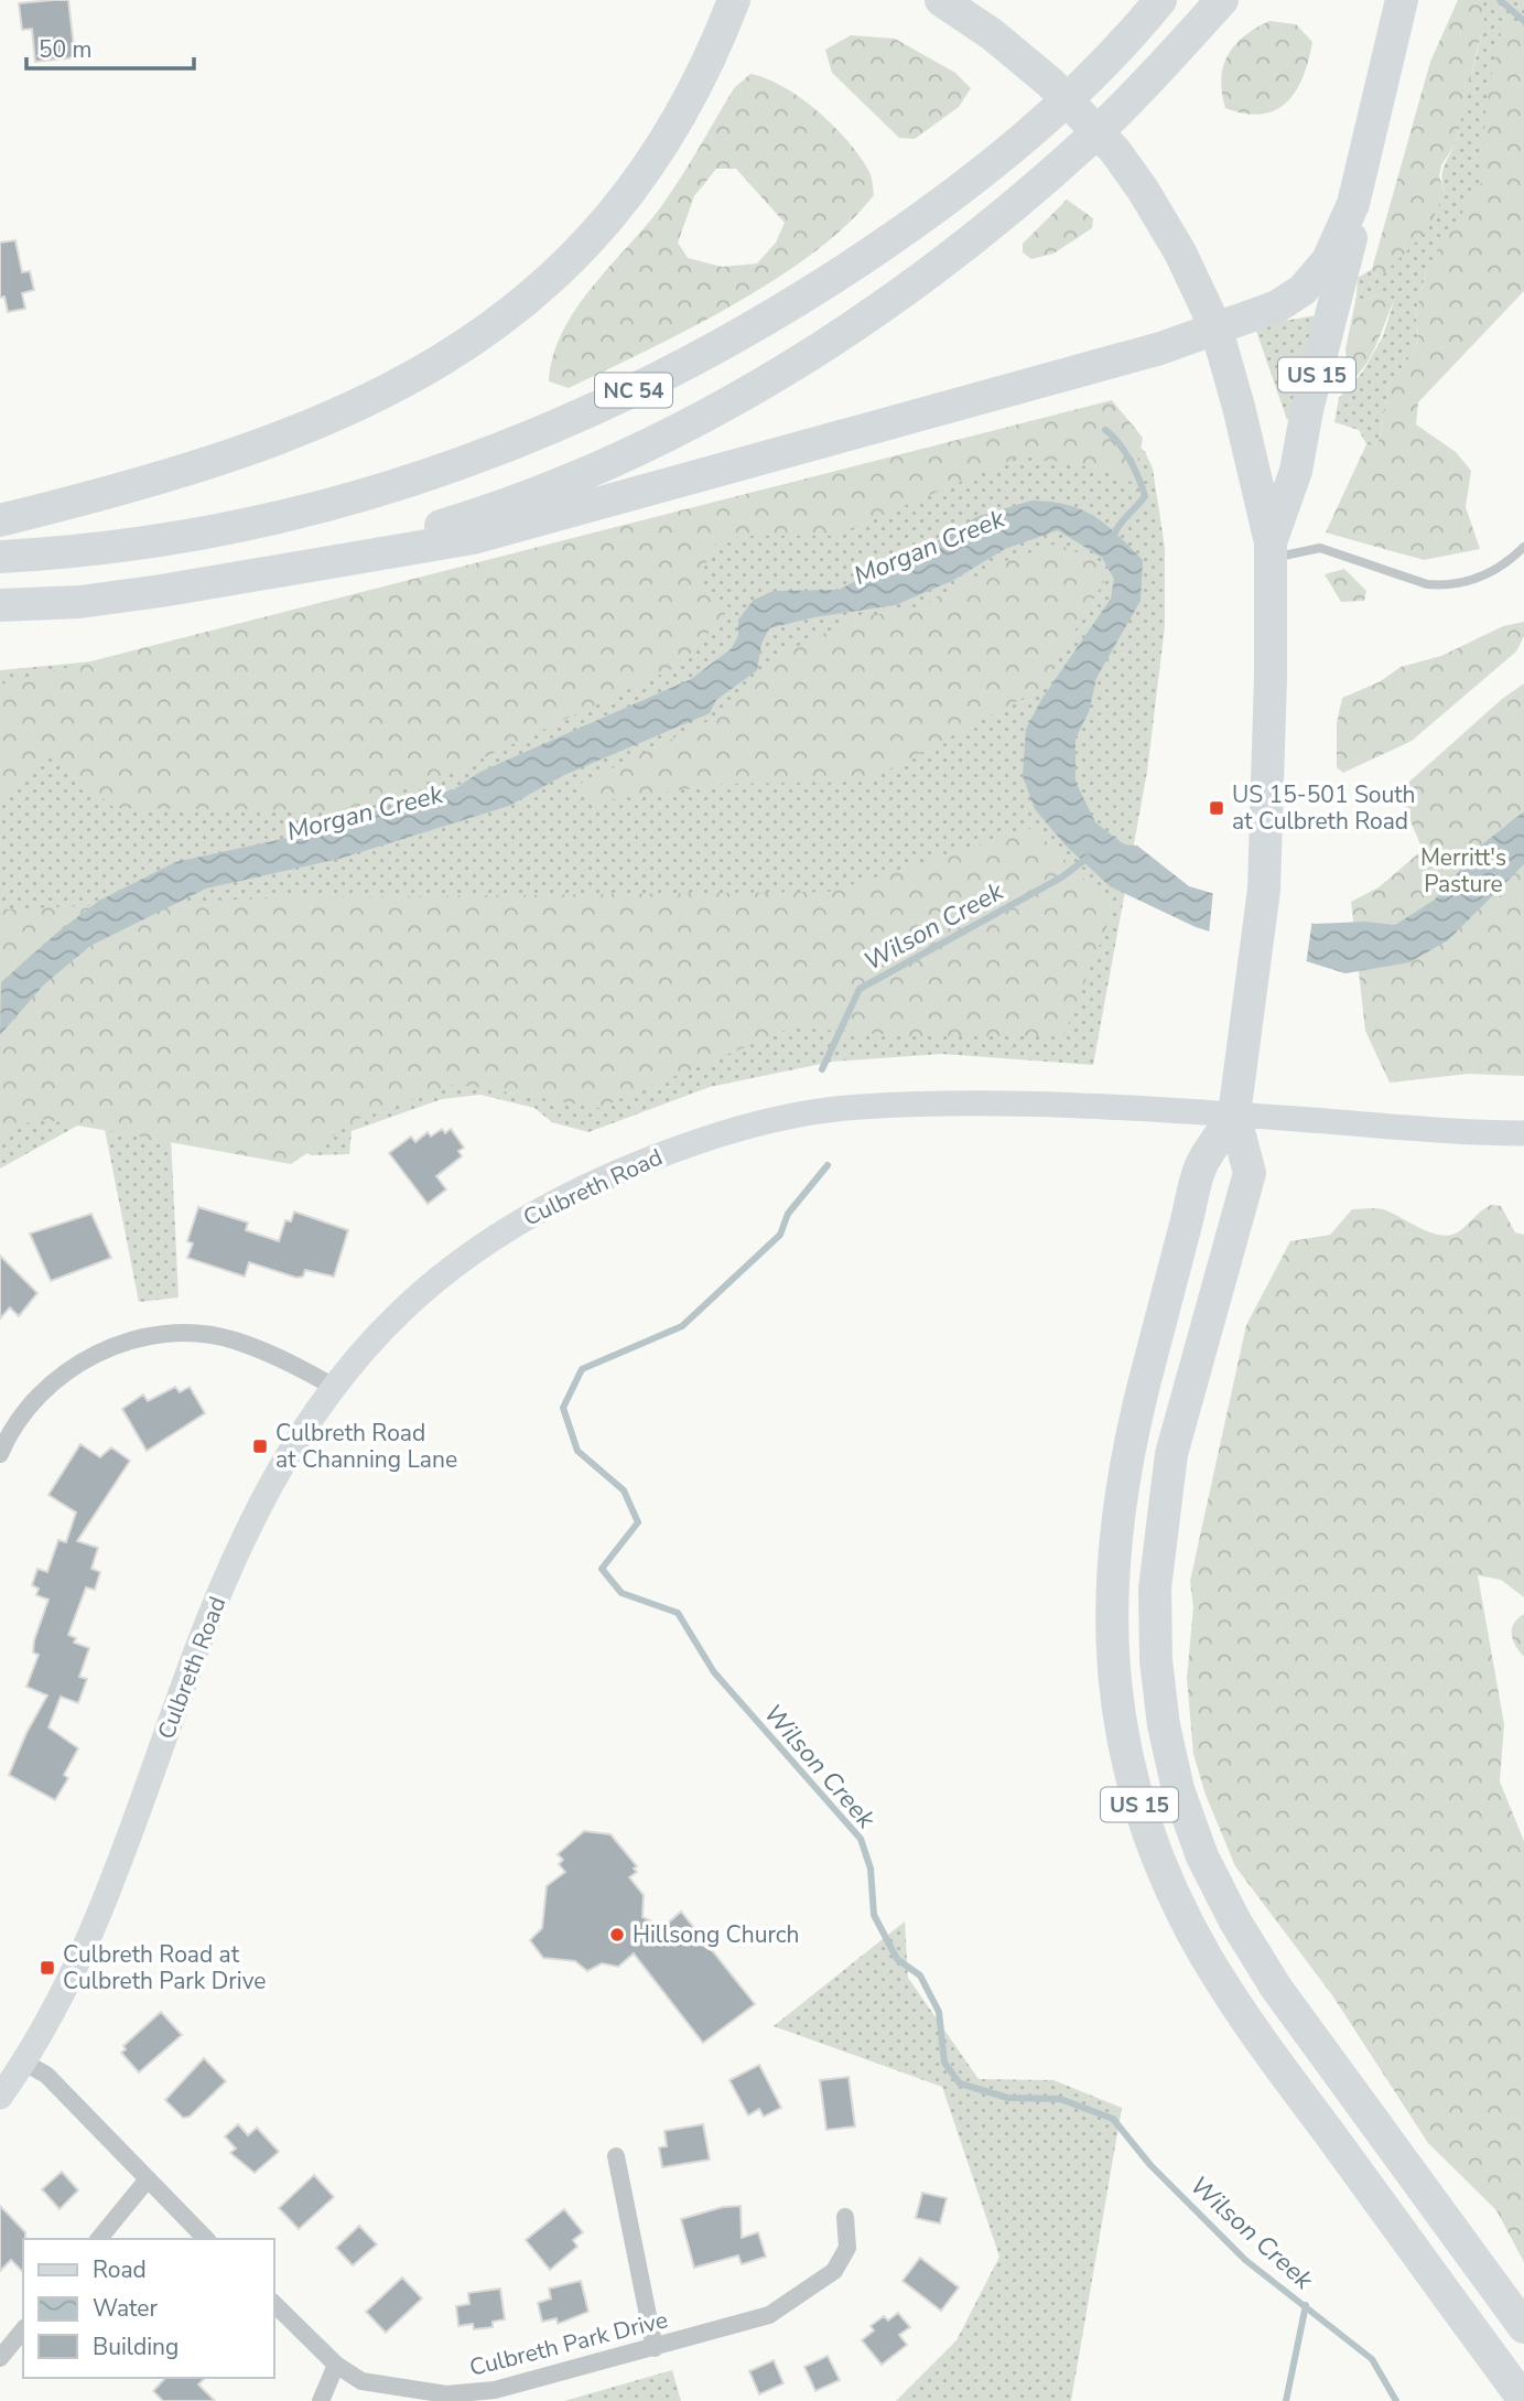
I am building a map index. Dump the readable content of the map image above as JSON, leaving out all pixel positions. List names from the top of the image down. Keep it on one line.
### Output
{"streets":{"highway":["US 15","NC 54"],"street":["Culbreth Road","Culbreth Park Drive"]},"crossings":[["US 15","Culbreth Road"]],"water":["Morgan Creek","Wilson Creek"],"parks":["Merritt's Pasture"],"places":{"transit":["US 15-501 South at Culbreth Road","Culbreth Road at Channing Lane","Culbreth Road at Culbreth Park Drive"],"other":["Hillsong Church"]},"legend":["Road","Water","Building"],"scale_bar":"50 m"}
